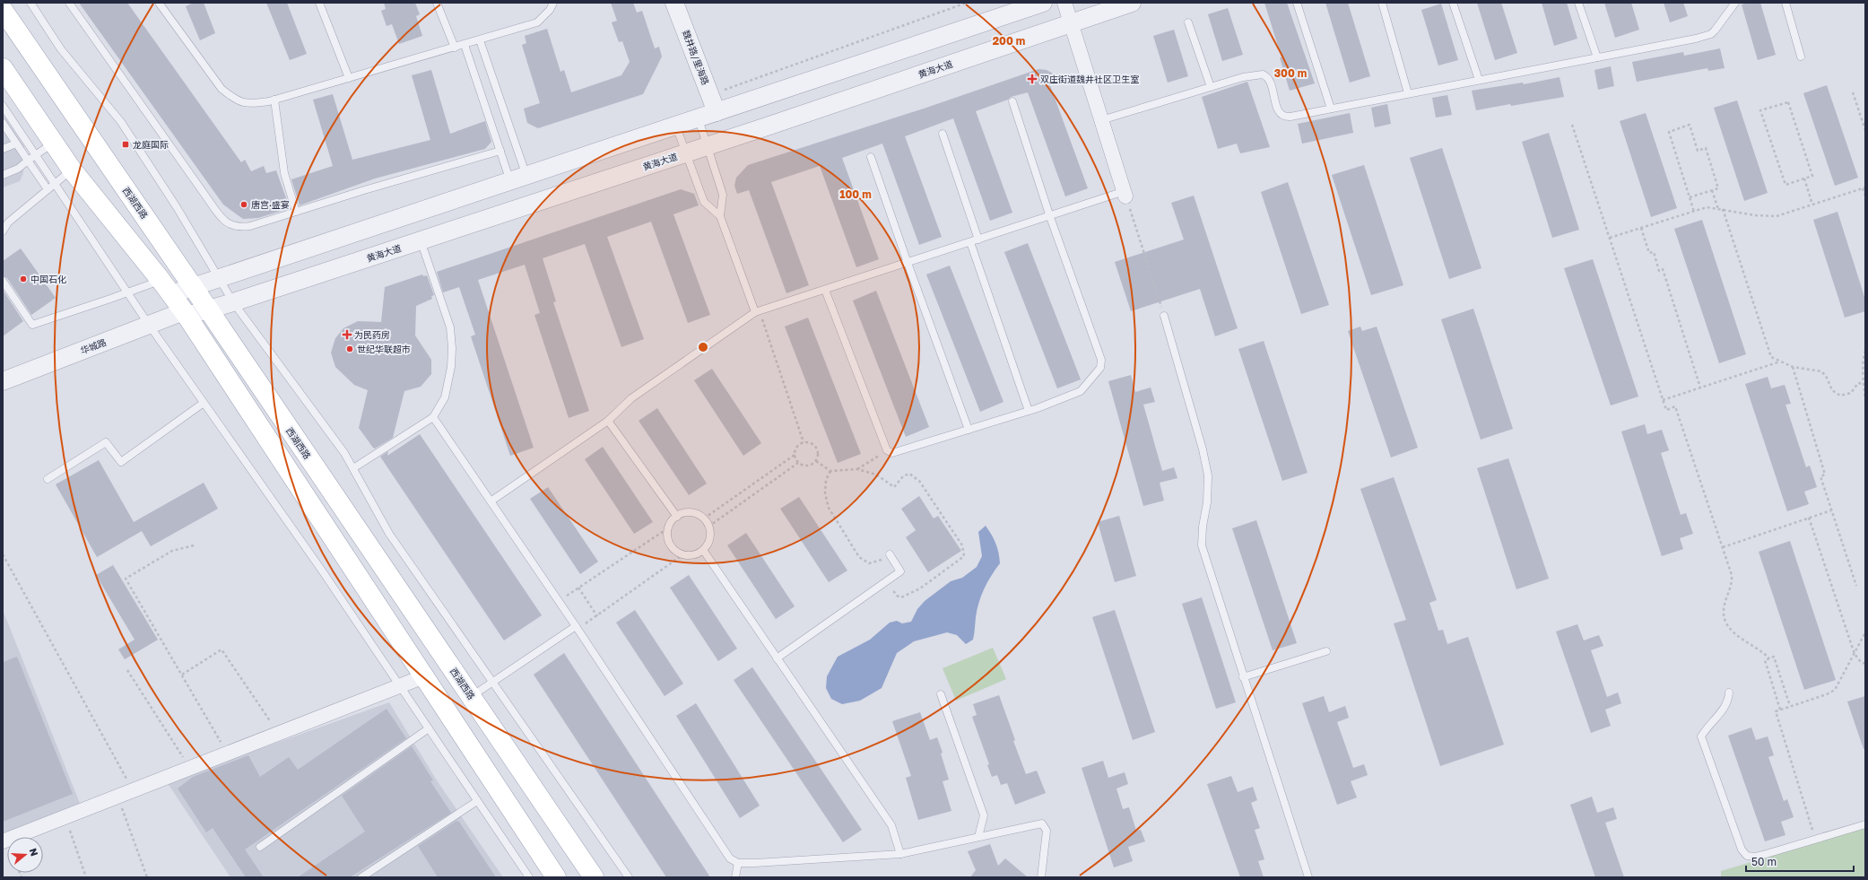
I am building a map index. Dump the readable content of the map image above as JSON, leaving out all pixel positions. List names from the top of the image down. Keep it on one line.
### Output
{"streets":{"main road":["西湖西路"],"street":["魏井路/里海路","黄海大道","华城路"]},"crossings":[["黄海大道","西湖西路"],["黄海大道","华城路"]],"places":{"health":["双庄街道魏井社区卫生室","为民药房"],"transit":["龙庭国际"],"other":["唐宫·盛宴","中国石化","世纪华联超市"]},"scale_bar":"50 m","north":"right","rings":["200 m","300 m","100 m"]}
